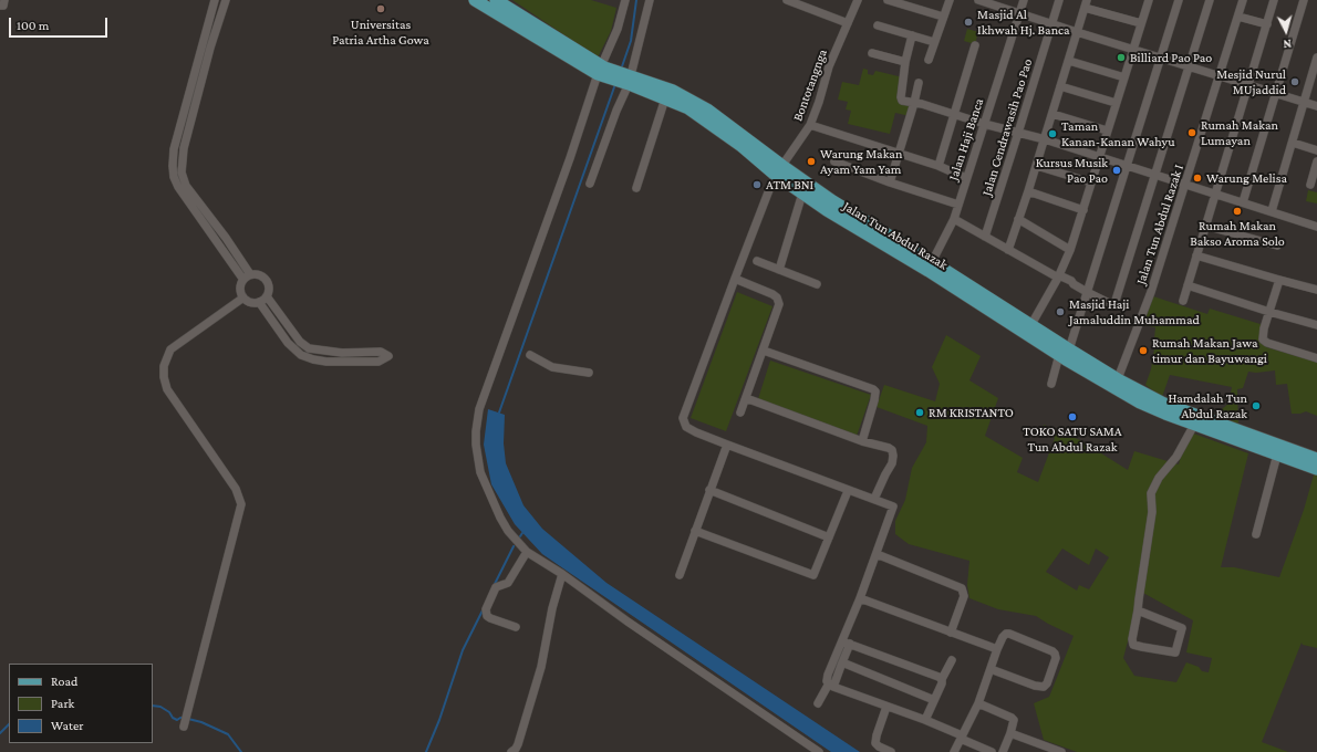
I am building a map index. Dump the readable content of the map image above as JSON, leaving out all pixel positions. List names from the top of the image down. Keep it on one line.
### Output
{"streets":{"main road":["Jalan Tun Abdul Razak"],"street":["Bontotangnga","Jalan Cendrawasih Pao Pao","Jalan Haji Banca","Jalan Tun Abdul Razak I"]},"crossings":[["Bontotangnga","Jalan Tun Abdul Razak"],["Jalan Haji Banca","Jalan Tun Abdul Razak"],["Jalan Tun Abdul Razak I","Jalan Tun Abdul Razak"]],"places":["Universitas Patria Artha Gowa","Masjid Al Ikhwah Hj. Banca","Billiard Pao Pao","Mesjid Nurul MUjaddid","Rumah Makan Lumayan","Taman Kanan-Kanan Wahyu","Warung Makan Ayam Yam Yam","Kursus Musik Pao Pao","Warung Melisa","ATM BNI","Rumah Makan Bakso Aroma Solo","Masjid Haji Jamaluddin Muhammad","Rumah Makan Jawa timur dan Bayuwangi","Hamdalah Tun Abdul Razak","RM KRISTANTO","TOKO SATU SAMA Tun Abdul Razak"],"legend":["Road","Park","Water"],"scale_bar":"100 m","north":"bottom"}
